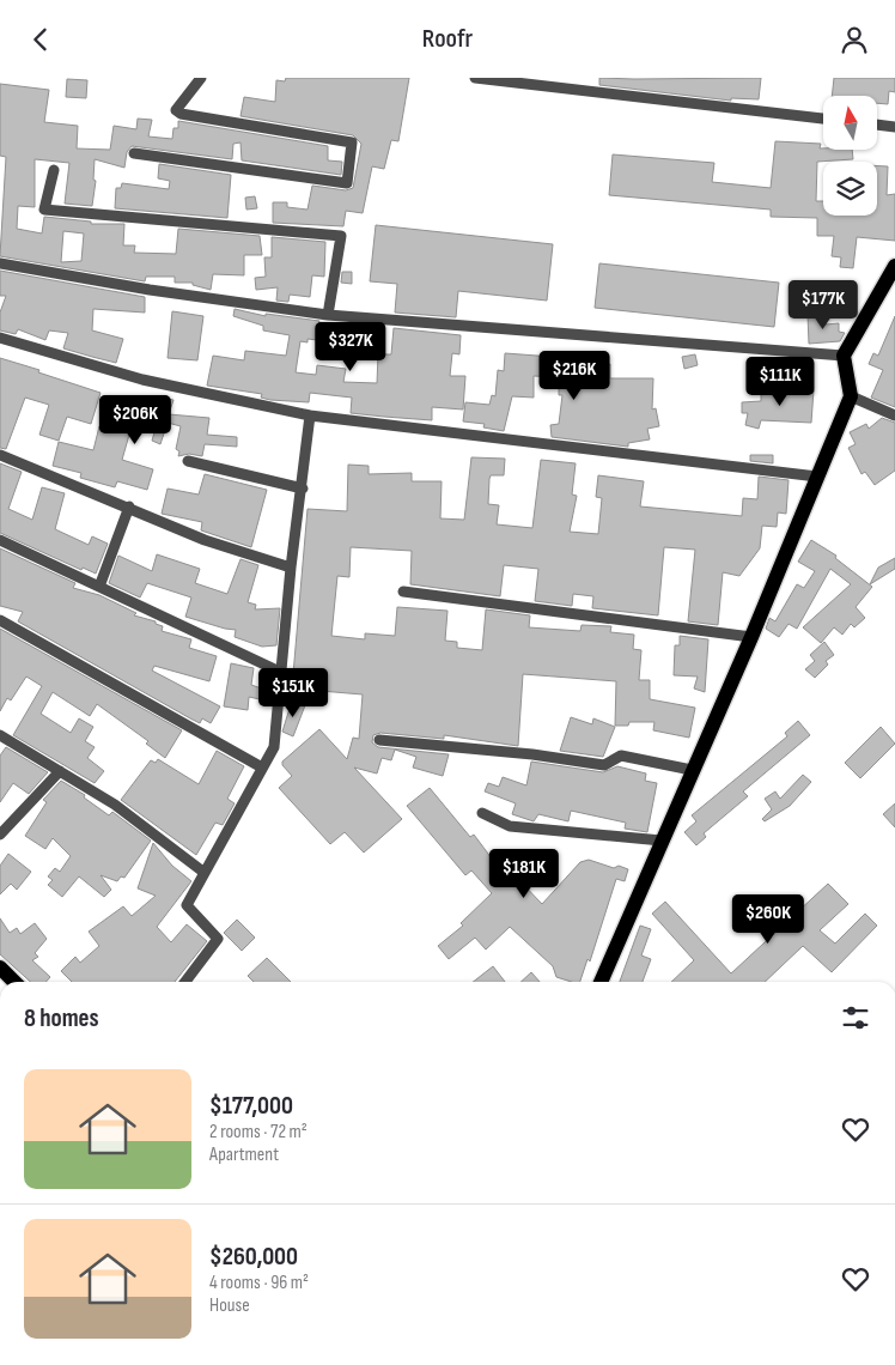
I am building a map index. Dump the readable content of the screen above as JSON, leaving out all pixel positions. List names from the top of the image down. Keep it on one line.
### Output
{"north":"top","page":{"header":"Roofr","price":["$177K","$327K","$216K","$111K","$206K","$151K","$181K","$260K"],"heading":"8 homes","list":[{"name":"$177,000","note":"2 rooms · 72 m² · Apartment"},{"name":"$260,000","note":"4 rooms · 96 m² · House"}]}}
